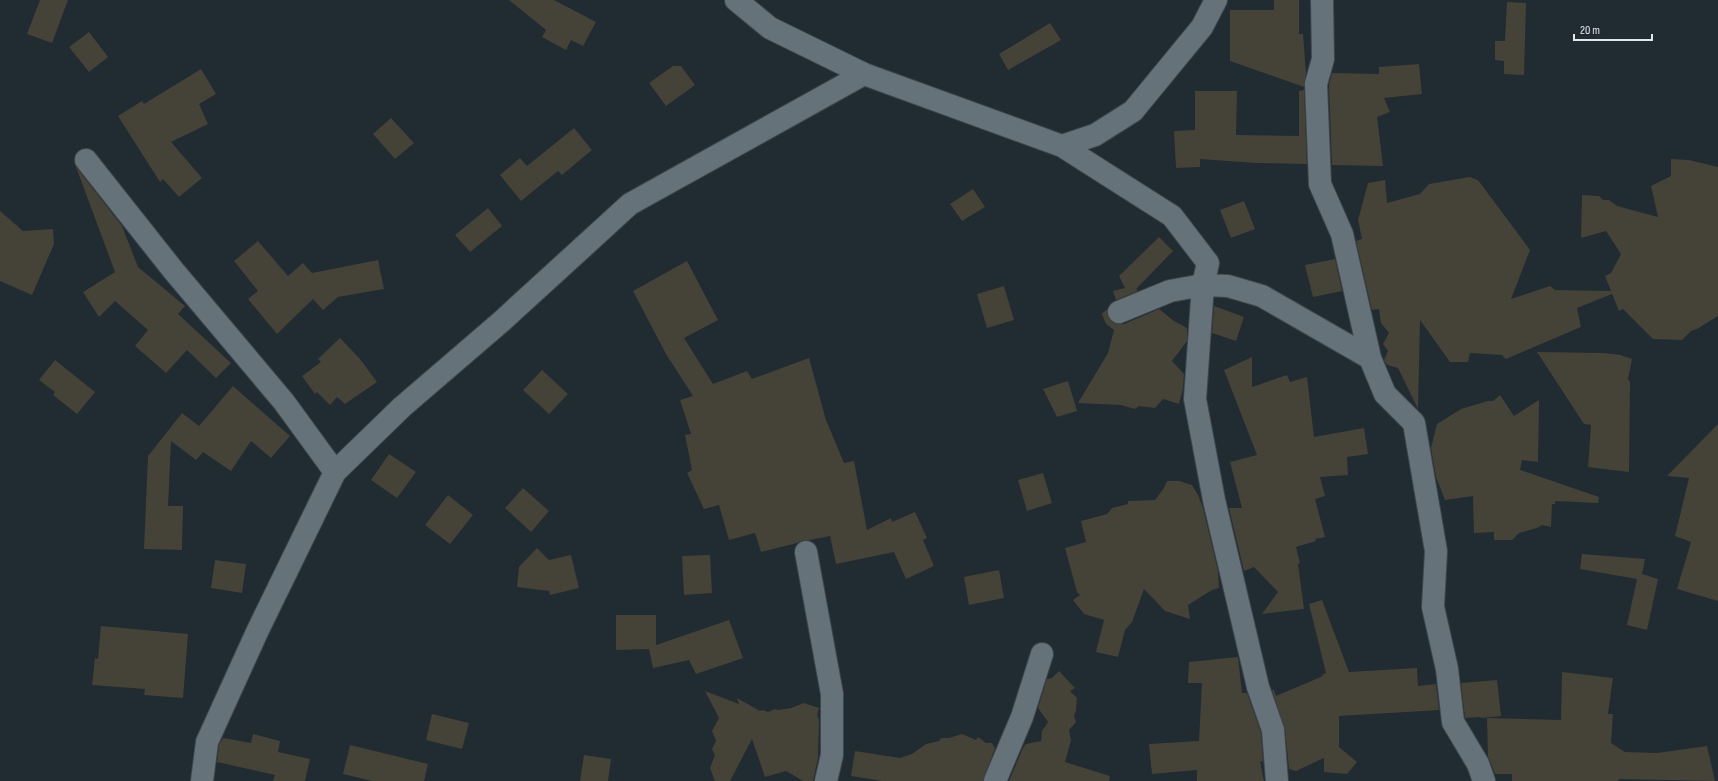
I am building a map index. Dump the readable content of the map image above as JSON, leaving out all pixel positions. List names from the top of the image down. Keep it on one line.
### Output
{"scale_bar":"20 m"}
